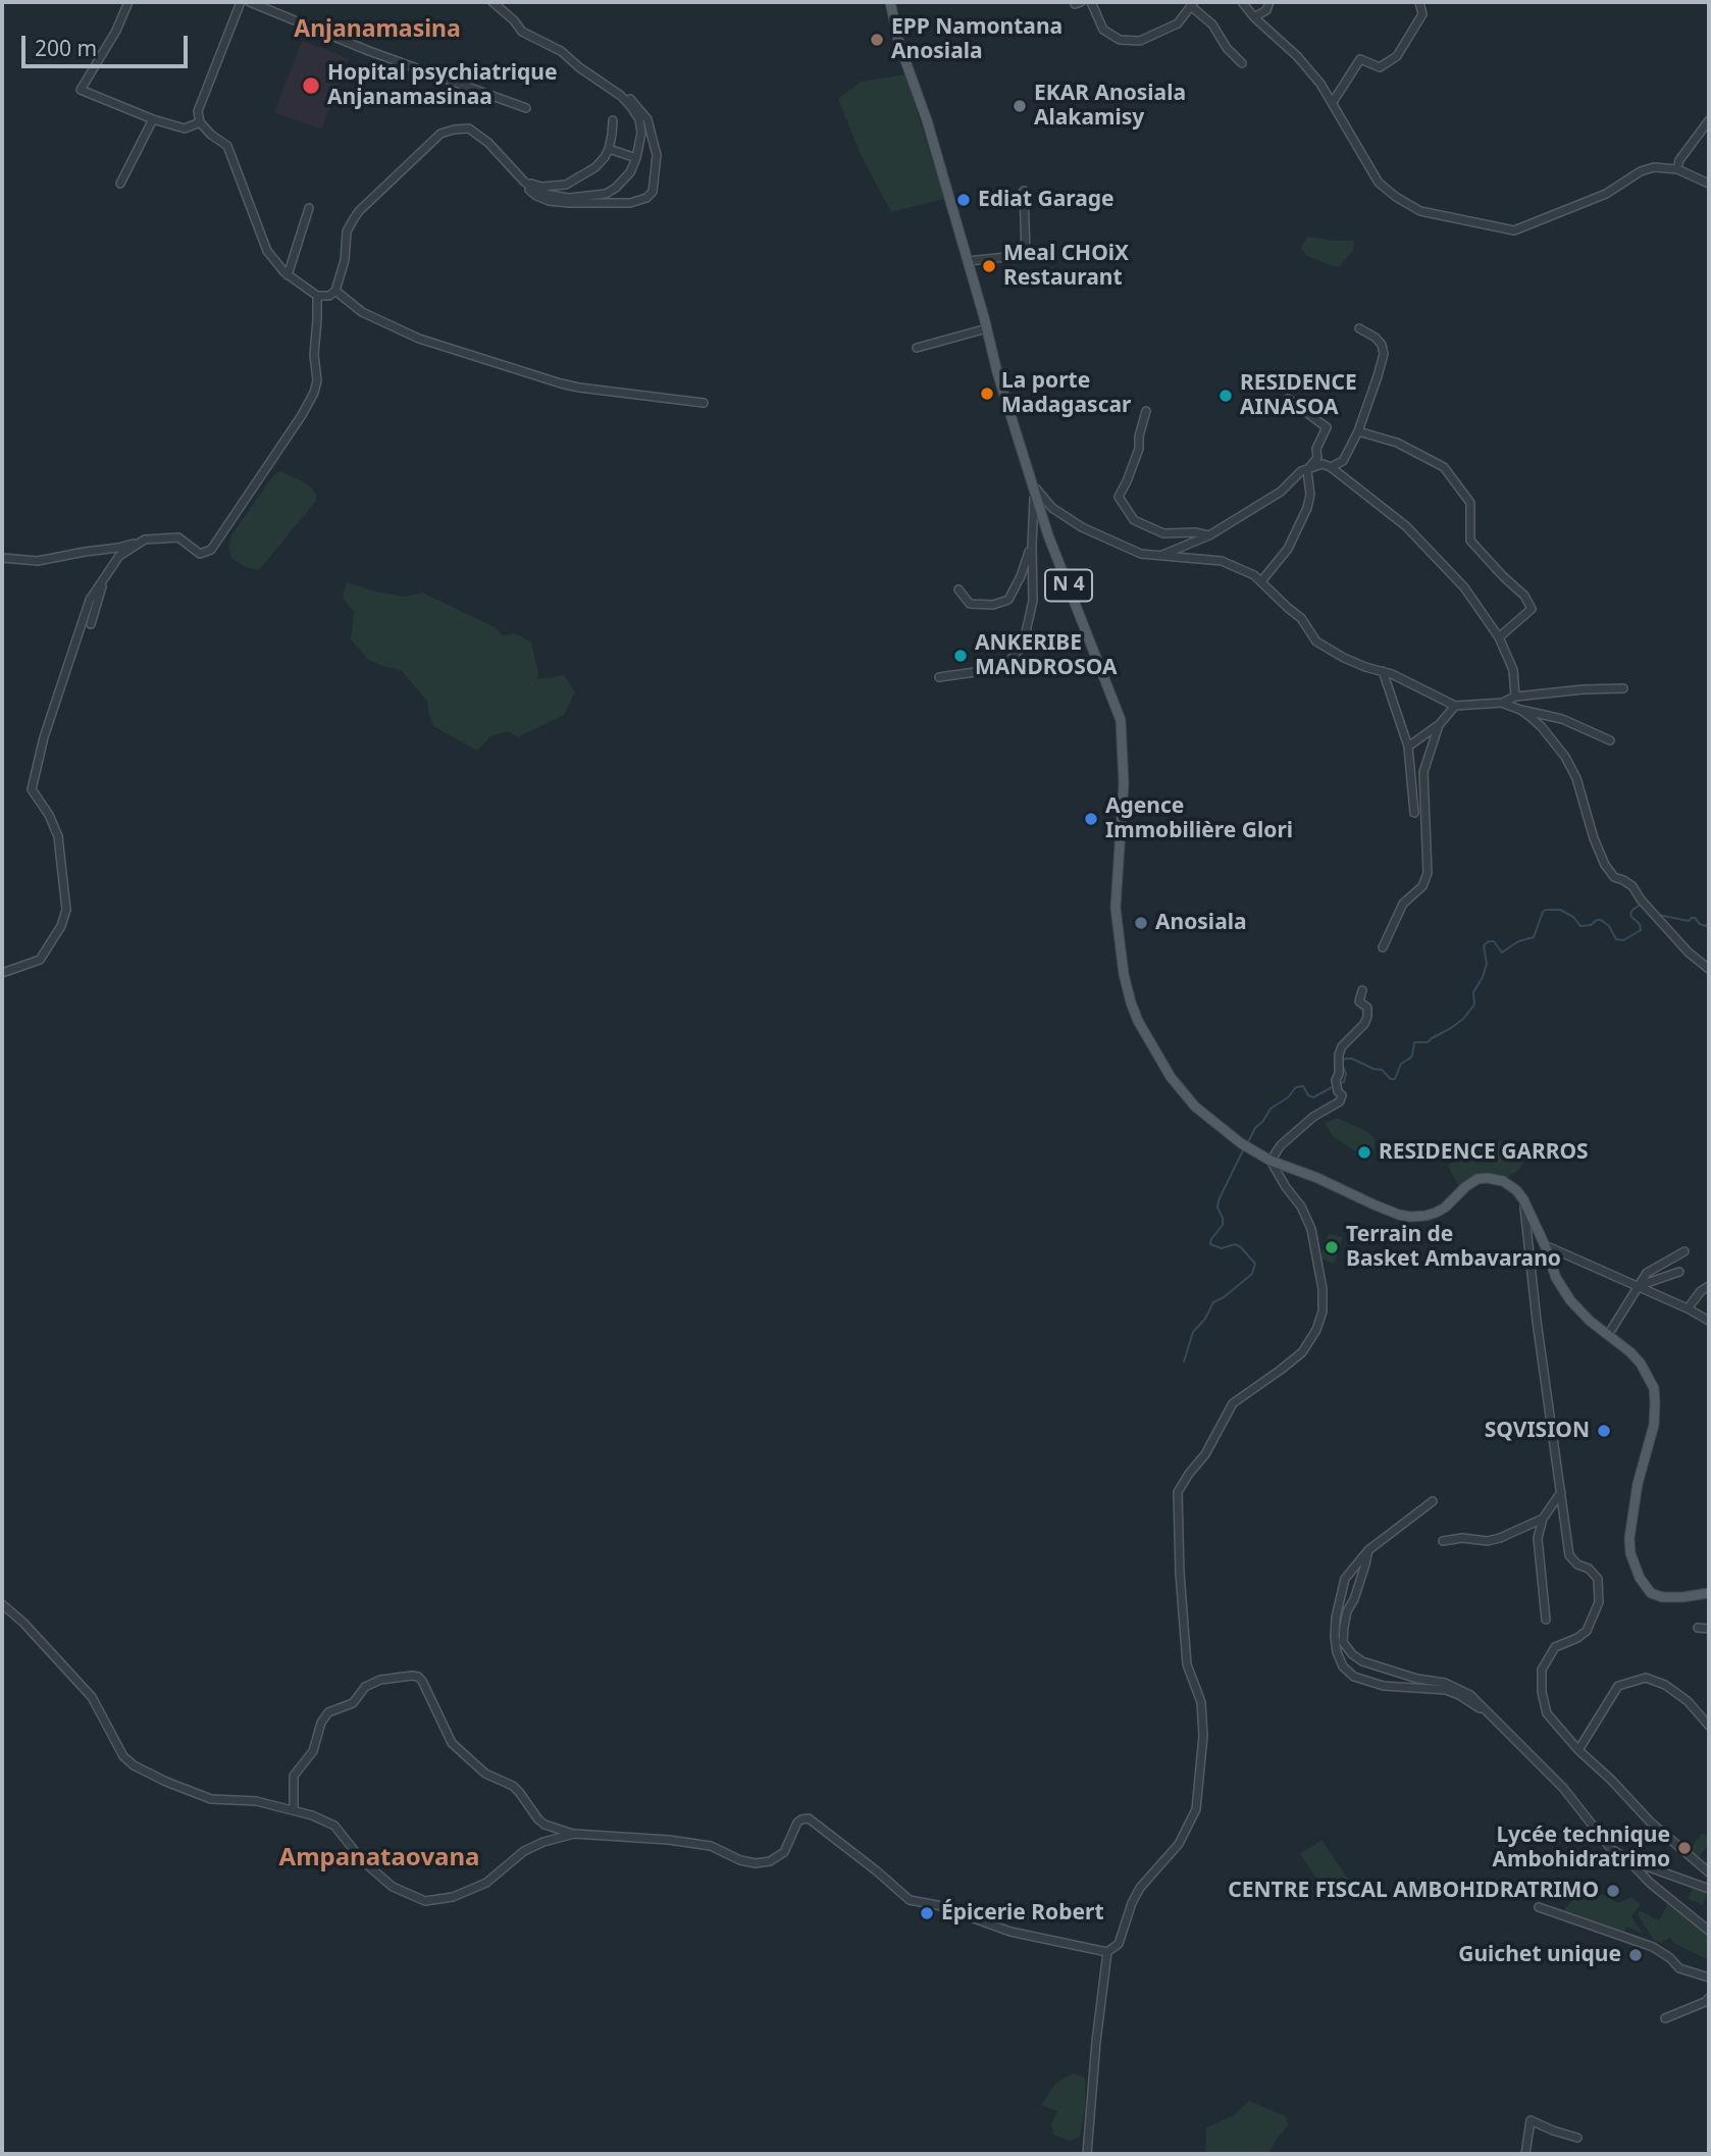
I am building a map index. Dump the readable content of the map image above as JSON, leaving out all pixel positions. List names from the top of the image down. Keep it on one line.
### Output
{"streets":{"main road":["N 4"]},"districts":["Anjanamasina","Ampanataovana"],"places":["EPP Namontana Anosiala","Hopital psychiatrique Anjanamasinaa","EKAR Anosiala Alakamisy","Ediat Garage","Meal CHOiX Restaurant","La porte Madagascar","RESIDENCE AINASOA","ANKERIBE MANDROSOA","Agence Immobilière Glori","Anosiala","RESIDENCE GARROS","Terrain de Basket Ambavarano","SQVISION","Lycée technique Ambohidratrimo","CENTRE FISCAL AMBOHIDRATRIMO","Épicerie Robert","Guichet unique"],"scale_bar":"200 m"}
